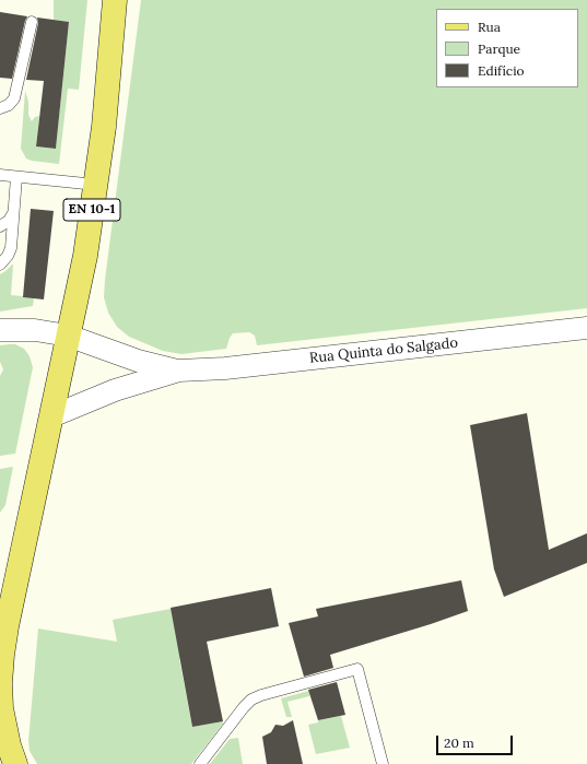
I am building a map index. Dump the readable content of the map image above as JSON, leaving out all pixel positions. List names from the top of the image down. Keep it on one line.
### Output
{"streets":{"main road":["EN 10-1"],"street":["Rua Quinta do Salgado"]},"crossings":[["EN 10-1","Rua Quinta do Salgado"]],"legend":["Rua","Parque","Edifício"],"scale_bar":"20 m"}
